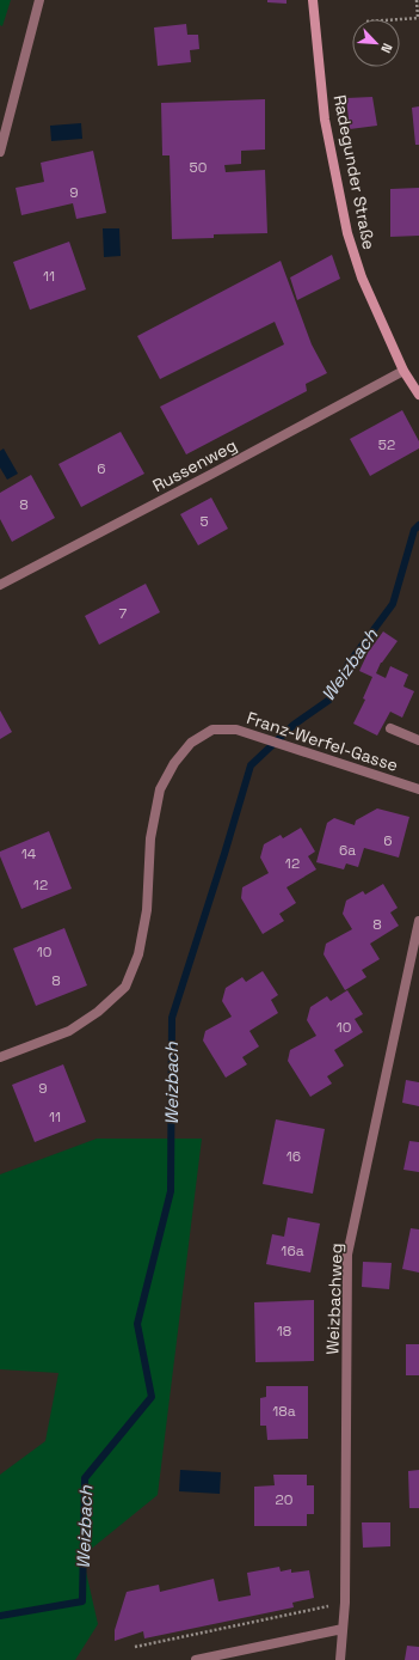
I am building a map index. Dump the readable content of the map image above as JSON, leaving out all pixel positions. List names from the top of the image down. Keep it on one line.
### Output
{"streets":{"main road":["Radegunder Straße"],"street":["Russenweg","Franz-Werfel-Gasse","Weizbachweg"]},"crossings":[["Radegunder Straße","Russenweg"]],"water":["Weizbach"],"house_numbers":["50","9","11","52","6","8","5","7","6","6a","14","12","12","8","10","8","10","9","11","16","16a","18","18a","20"],"north":"bottom right"}
